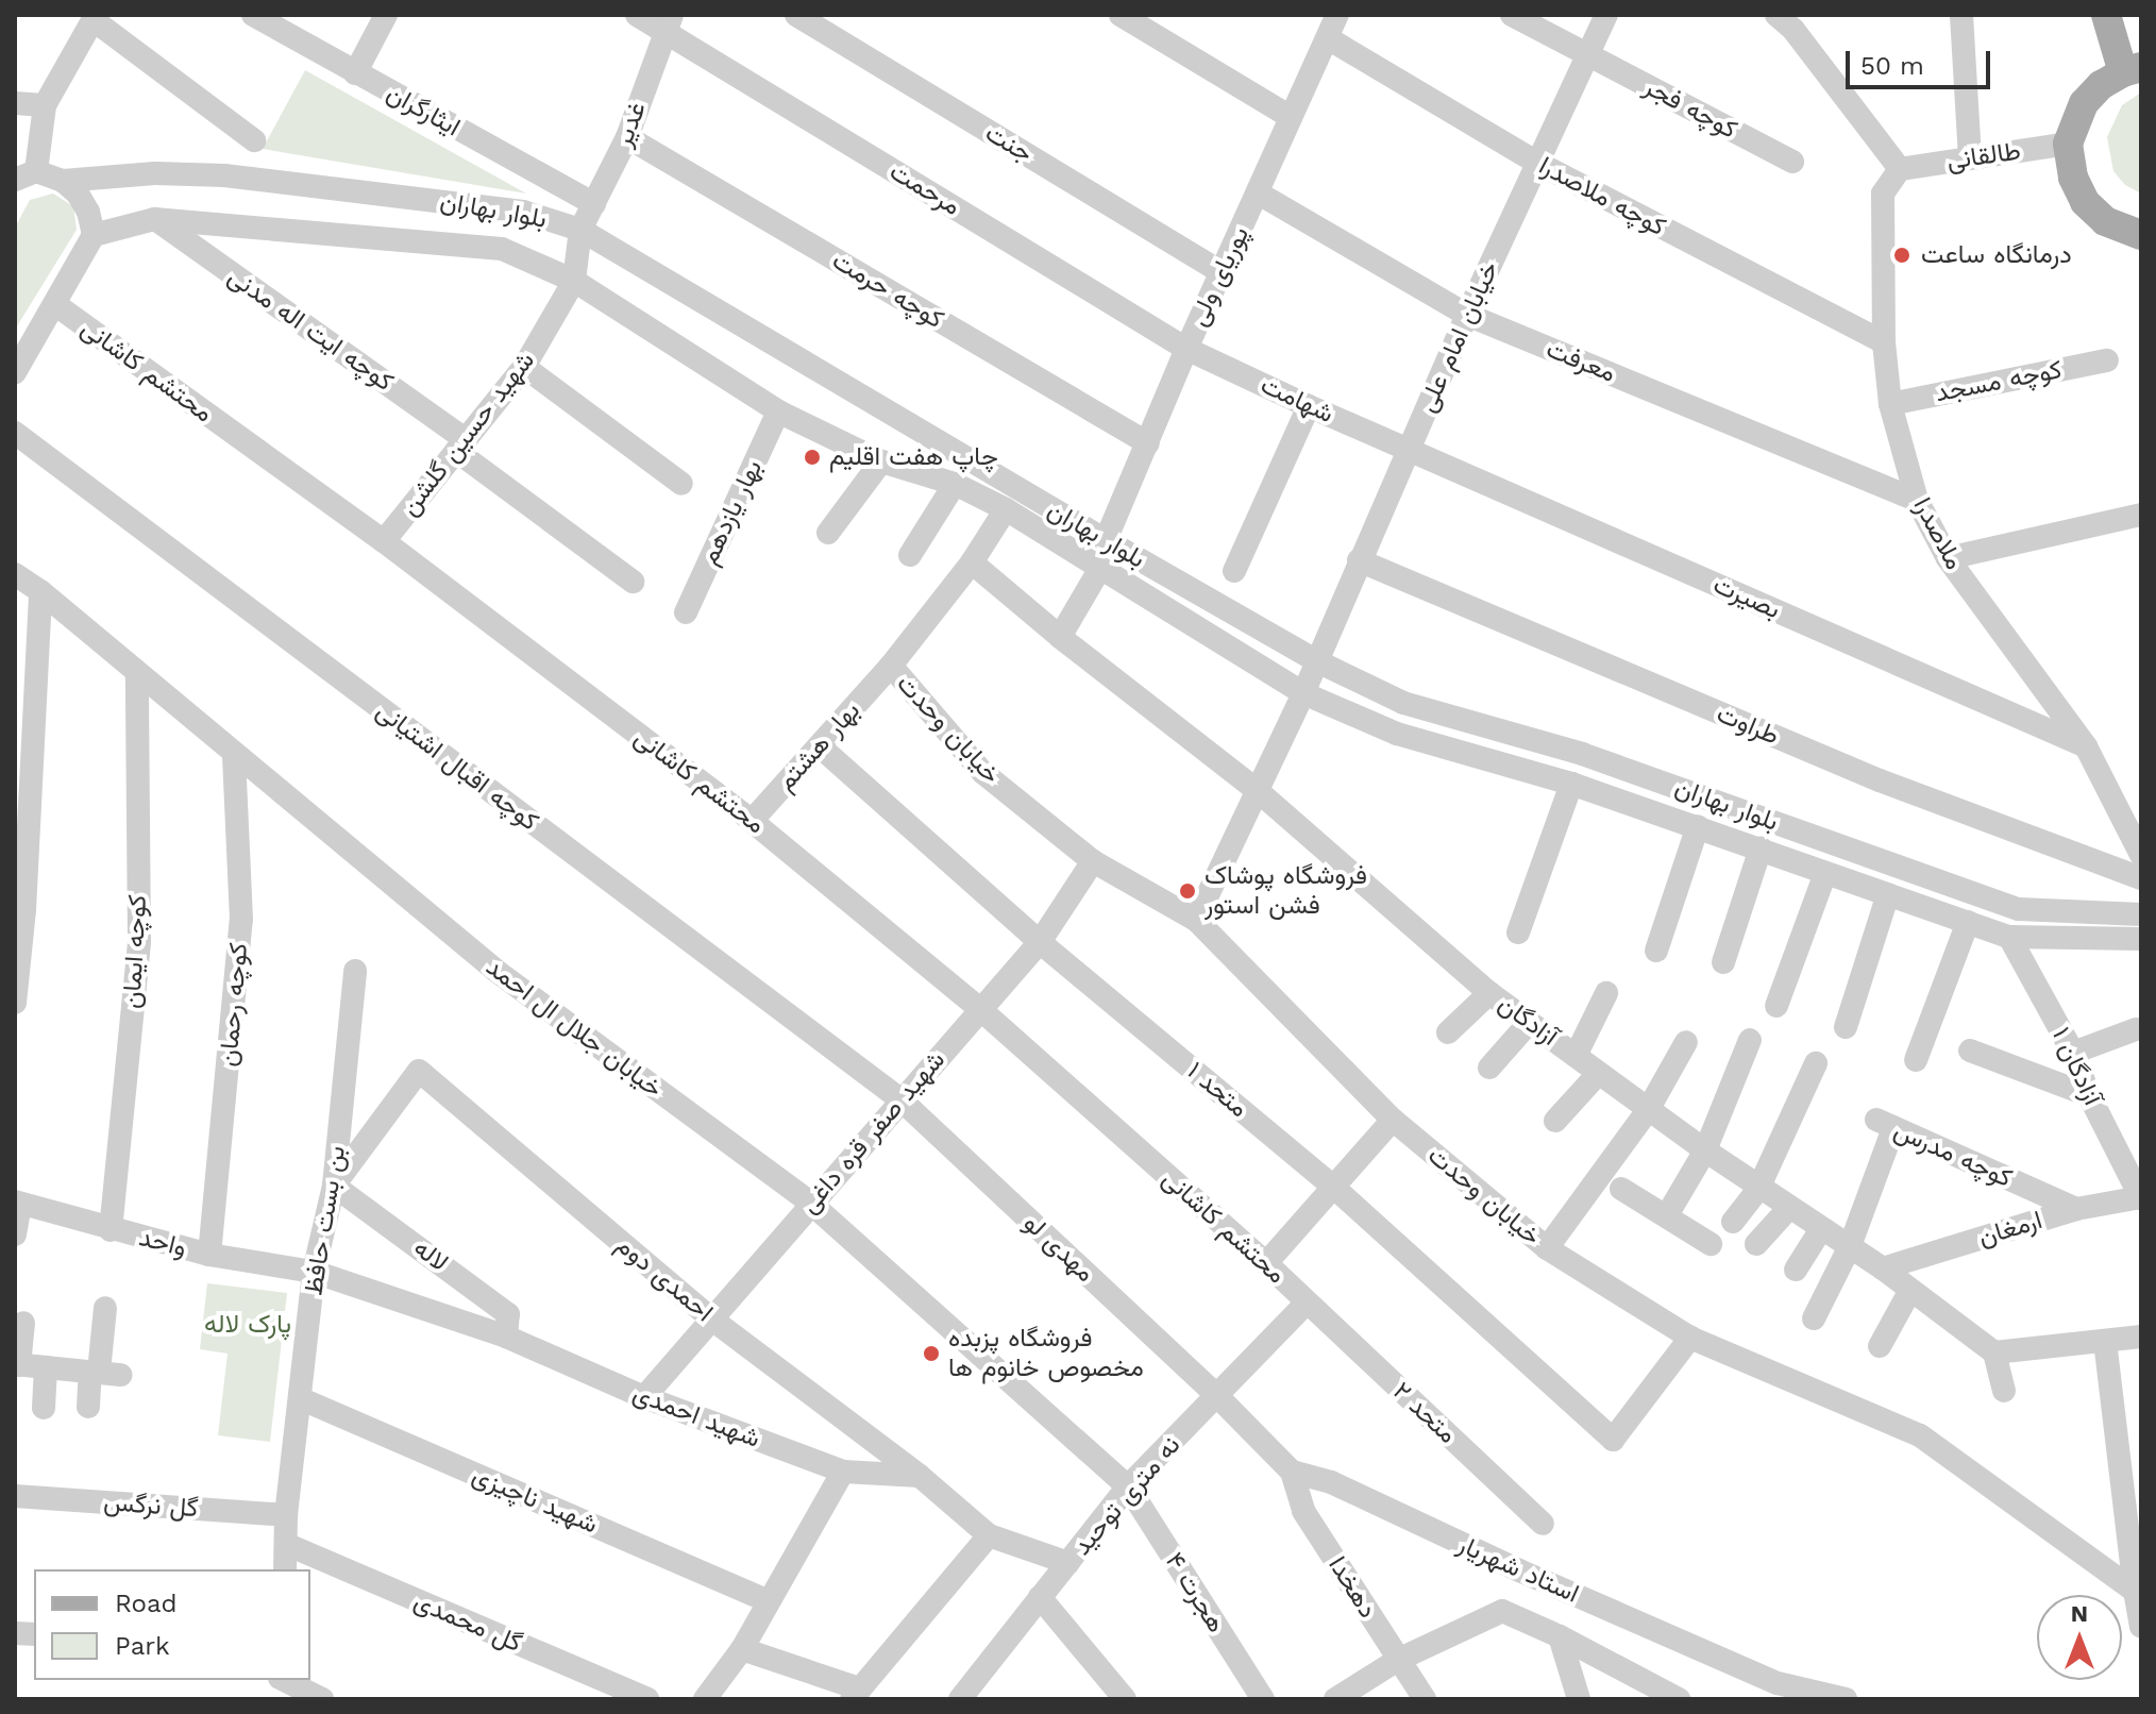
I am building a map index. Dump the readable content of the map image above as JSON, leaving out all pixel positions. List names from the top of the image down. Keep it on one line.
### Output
{"streets":{"street":["کوچه فجر","ایثارگران","غدیر","جنت","طالقانی","مرحمت","کوچه ملاصدرا","بلوار بهاران","پوریای ولی","کوچه حرمت","کوچه ایت اله مدنی","خیابان امام علی","معرفت","محتشم کاشانی","کوچه مسجد","شهامت","شهید حسین گلشن","بهار یازدهم","ملاصدرا","بصیرت","طراوت","خیابان وحدت","بهار هشتم","کوچه اقبال اشتیانی","کوچه ایمان","کوچه رحمان","آزادگان","خیابان جلال ال احمد","آزادگان ۱","متحد ۱","شهید صفر قره داغی","کوچه مدرس","بن بست حافظ","ارمغان","واحد","مهدی لو","لاله","احمدی دوم","متحد ۲","شهید احمدی","نه متری توحید","شهید ناچیزی","گل نرگس","استاد شهریار","دهخدا","هجرت ۴","گل محمدی"]},"crossings":[["کوچه فجر","خیابان امام علی"],["ایثارگران","غدیر"],["غدیر","مرحمت"],["غدیر","بلوار بهاران"],["غدیر","کوچه حرمت"],["جنت","پوریای ولی"],["طالقانی","ملاصدرا"],["مرحمت","پوریای ولی"],["مرحمت","شهامت"],["کوچه ملاصدرا","پوریای ولی"],["کوچه ملاصدرا","خیابان امام علی"],["کوچه ملاصدرا","ملاصدرا"],["بلوار بهاران","پوریای ولی"],["بلوار بهاران","کوچه ایت اله مدنی"],["بلوار بهاران","خیابان امام علی"],["بلوار بهاران","شهید حسین گلشن"],["بلوار بهاران","بهار یازدهم"],["بلوار بهاران","بهار هشتم"],["بلوار بهاران","آزادگان ۱"],["پوریای ولی","کوچه حرمت"],["پوریای ولی","معرفت"],["پوریای ولی","شهامت"],["کوچه ایت اله مدنی","شهید حسین گلشن"],["خیابان امام علی","معرفت"],["خیابان امام علی","شهامت"],["خیابان امام علی","بصیرت"],["خیابان امام علی","طراوت"],["خیابان امام علی","خیابان وحدت"],["خیابان امام علی","آزادگان"],["معرفت","ملاصدرا"],["محتشم کاشانی","شهید حسین گلشن"],["محتشم کاشانی","بهار هشتم"],["محتشم کاشانی","شهید صفر قره داغی"],["محتشم کاشانی","متحد ۲"],["محتشم کاشانی","نه متری توحید"],["کوچه مسجد","ملاصدرا"],["شهامت","بصیرت"],["ملاصدرا","بصیرت"],["خیابان وحدت","بهار هشتم"],["خیابان وحدت","متحد ۱"],["خیابان وحدت","شهید صفر قره داغی"],["بهار هشتم","آزادگان"],["بهار هشتم","متحد ۱"],["کوچه اقبال اشتیانی","شهید صفر قره داغی"],["کوچه اقبال اشتیانی","مهدی لو"],["کوچه ایمان","خیابان جلال ال احمد"],["کوچه ایمان","واحد"],["کوچه رحمان","خیابان جلال ال احمد"],["کوچه رحمان","واحد"],["آزادگان","کوچه مدرس"],["آزادگان","ارمغان"],["خیابان جلال ال احمد","شهید صفر قره داغی"],["خیابان جلال ال احمد","نه متری توحید"],["خیابان جلال ال احمد","هجرت ۴"],["آزادگان ۱","ارمغان"],["متحد ۱","شهید صفر قره داغی"],["شهید صفر قره داغی","مهدی لو"],["شهید صفر قره داغی","احمدی دوم"],["شهید صفر قره داغی","شهید احمدی"],["کوچه مدرس","ارمغان"],["بن بست حافظ","واحد"],["بن بست حافظ","لاله"],["بن بست حافظ","احمدی دوم"],["بن بست حافظ","شهید احمدی"],["بن بست حافظ","شهید ناچیزی"],["بن بست حافظ","گل نرگس"],["بن بست حافظ","گل محمدی"],["واحد","شهید احمدی"],["مهدی لو","نه متری توحید"],["مهدی لو","استاد شهریار"],["لاله","احمدی دوم"],["لاله","شهید احمدی"],["احمدی دوم","شهید احمدی"],["متحد ۲","نه متری توحید"],["نه متری توحید","استاد شهریار"],["نه متری توحید","هجرت ۴"],["استاد شهریار","دهخدا"]],"parks":["پارک لاله"],"places":["درمانگاه ساعت","چاپ هفت اقلیم","فروشگاه پوشاک فشن استور","فروشگاه پزبده مخصوص خانوم ها"],"legend":["Road","Park"],"scale_bar":"50 m","north":"top"}
